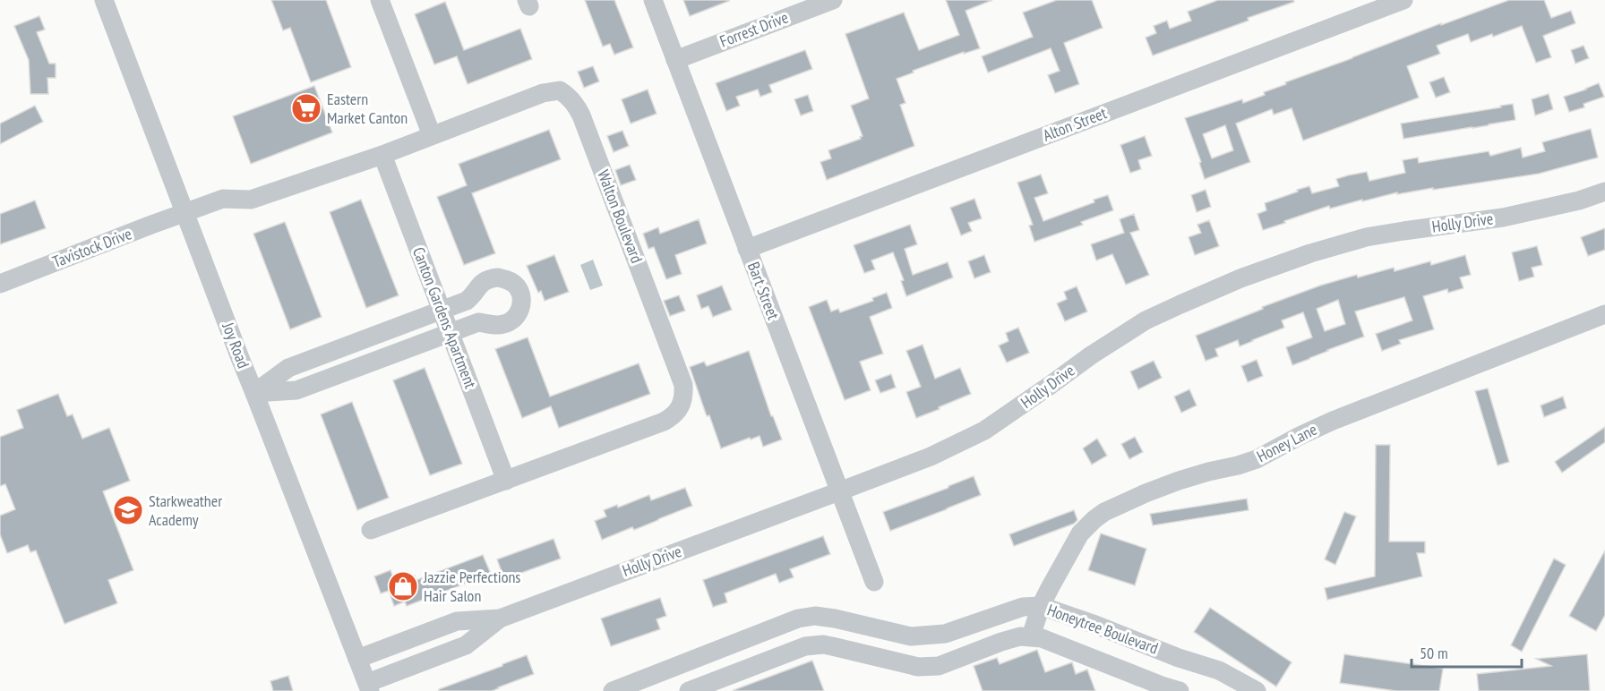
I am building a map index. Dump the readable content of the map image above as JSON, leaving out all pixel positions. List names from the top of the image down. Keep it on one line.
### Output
{"streets":{"street":["Forrest Drive","Alton Street","Walton Boulevard","Holly Drive","Tavistock Drive","Bart Street","Canton Gardens Apartment","Joy Road","Honey Lane","Honeytree Boulevard"]},"crossings":[["Forrest Drive","Bart Street"],["Alton Street","Bart Street"],["Walton Boulevard","Tavistock Drive"],["Walton Boulevard","Canton Gardens Apartment"],["Walton Boulevard","Joy Road"],["Holly Drive","Bart Street"],["Holly Drive","Joy Road"],["Tavistock Drive","Joy Road"],["Honey Lane","Honeytree Boulevard"]],"places":{"supermarket":["Eastern Market Canton"],"school or university":["Starkweather Academy"],"shop":["Jazzie Perfections Hair Salon"]},"scale_bar":"50 m"}
